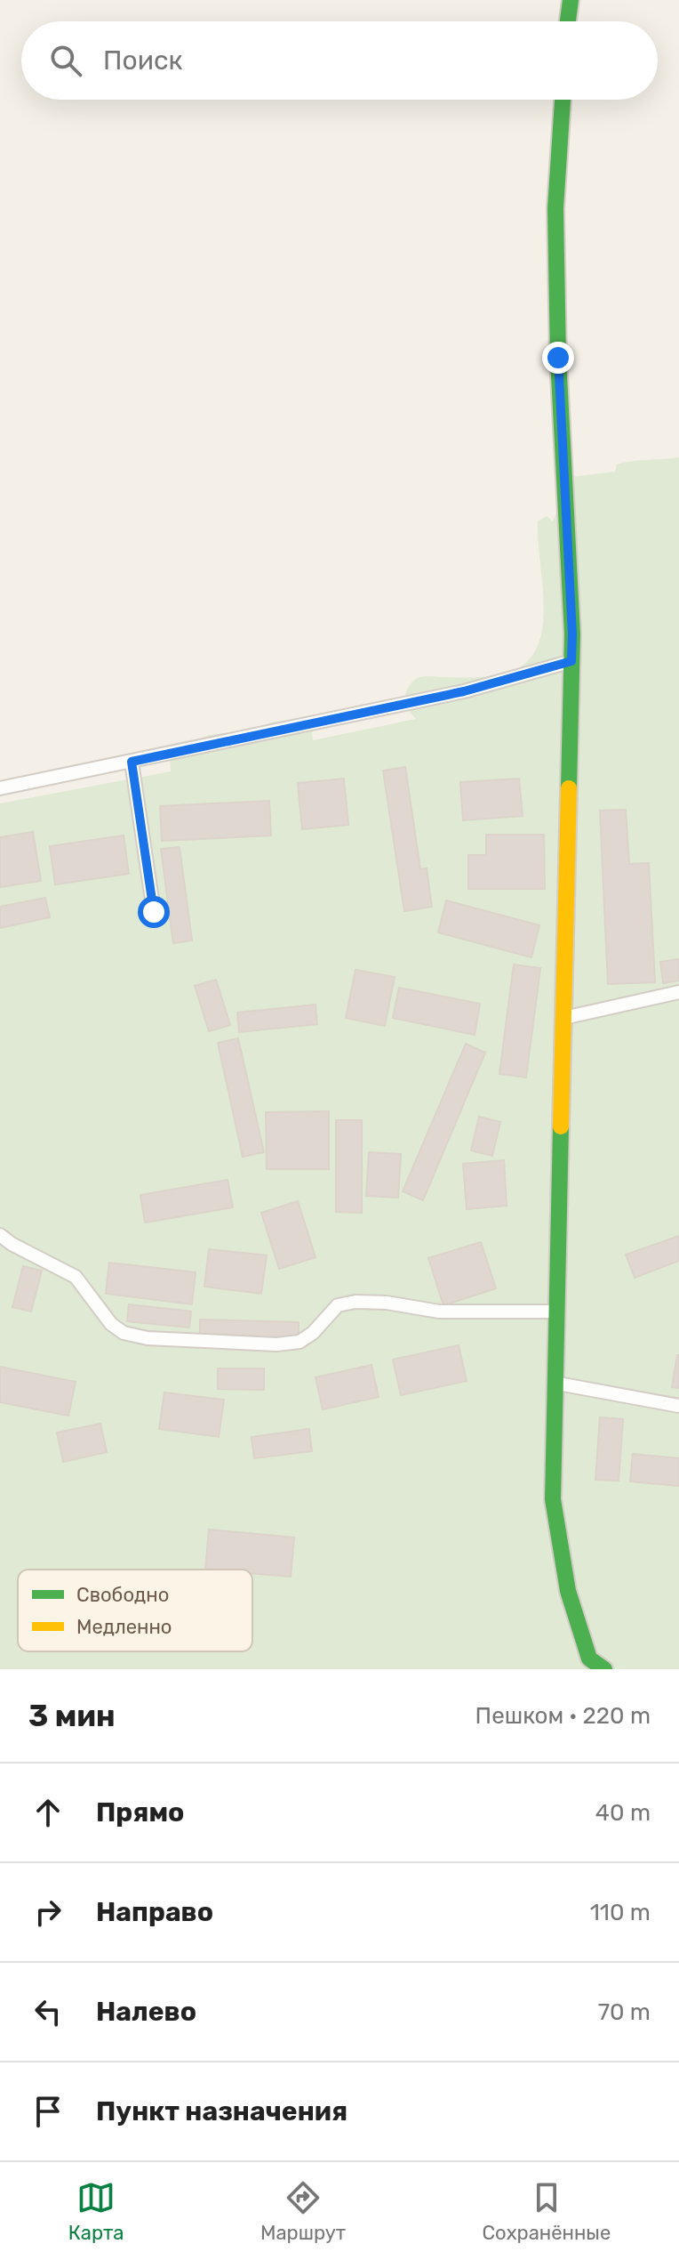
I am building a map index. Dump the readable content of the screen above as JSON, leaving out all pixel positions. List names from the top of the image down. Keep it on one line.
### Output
{"legend":["Свободно","Медленно"],"page":{"search":"Поиск","heading":["3 мин","Пешком · 220 m"],"list":[["Прямо","40 m"],["Направо","110 m"],["Налево","70 m"],"Пункт назначения"],"nav":["Карта","Маршрут","Сохранённые"]}}
